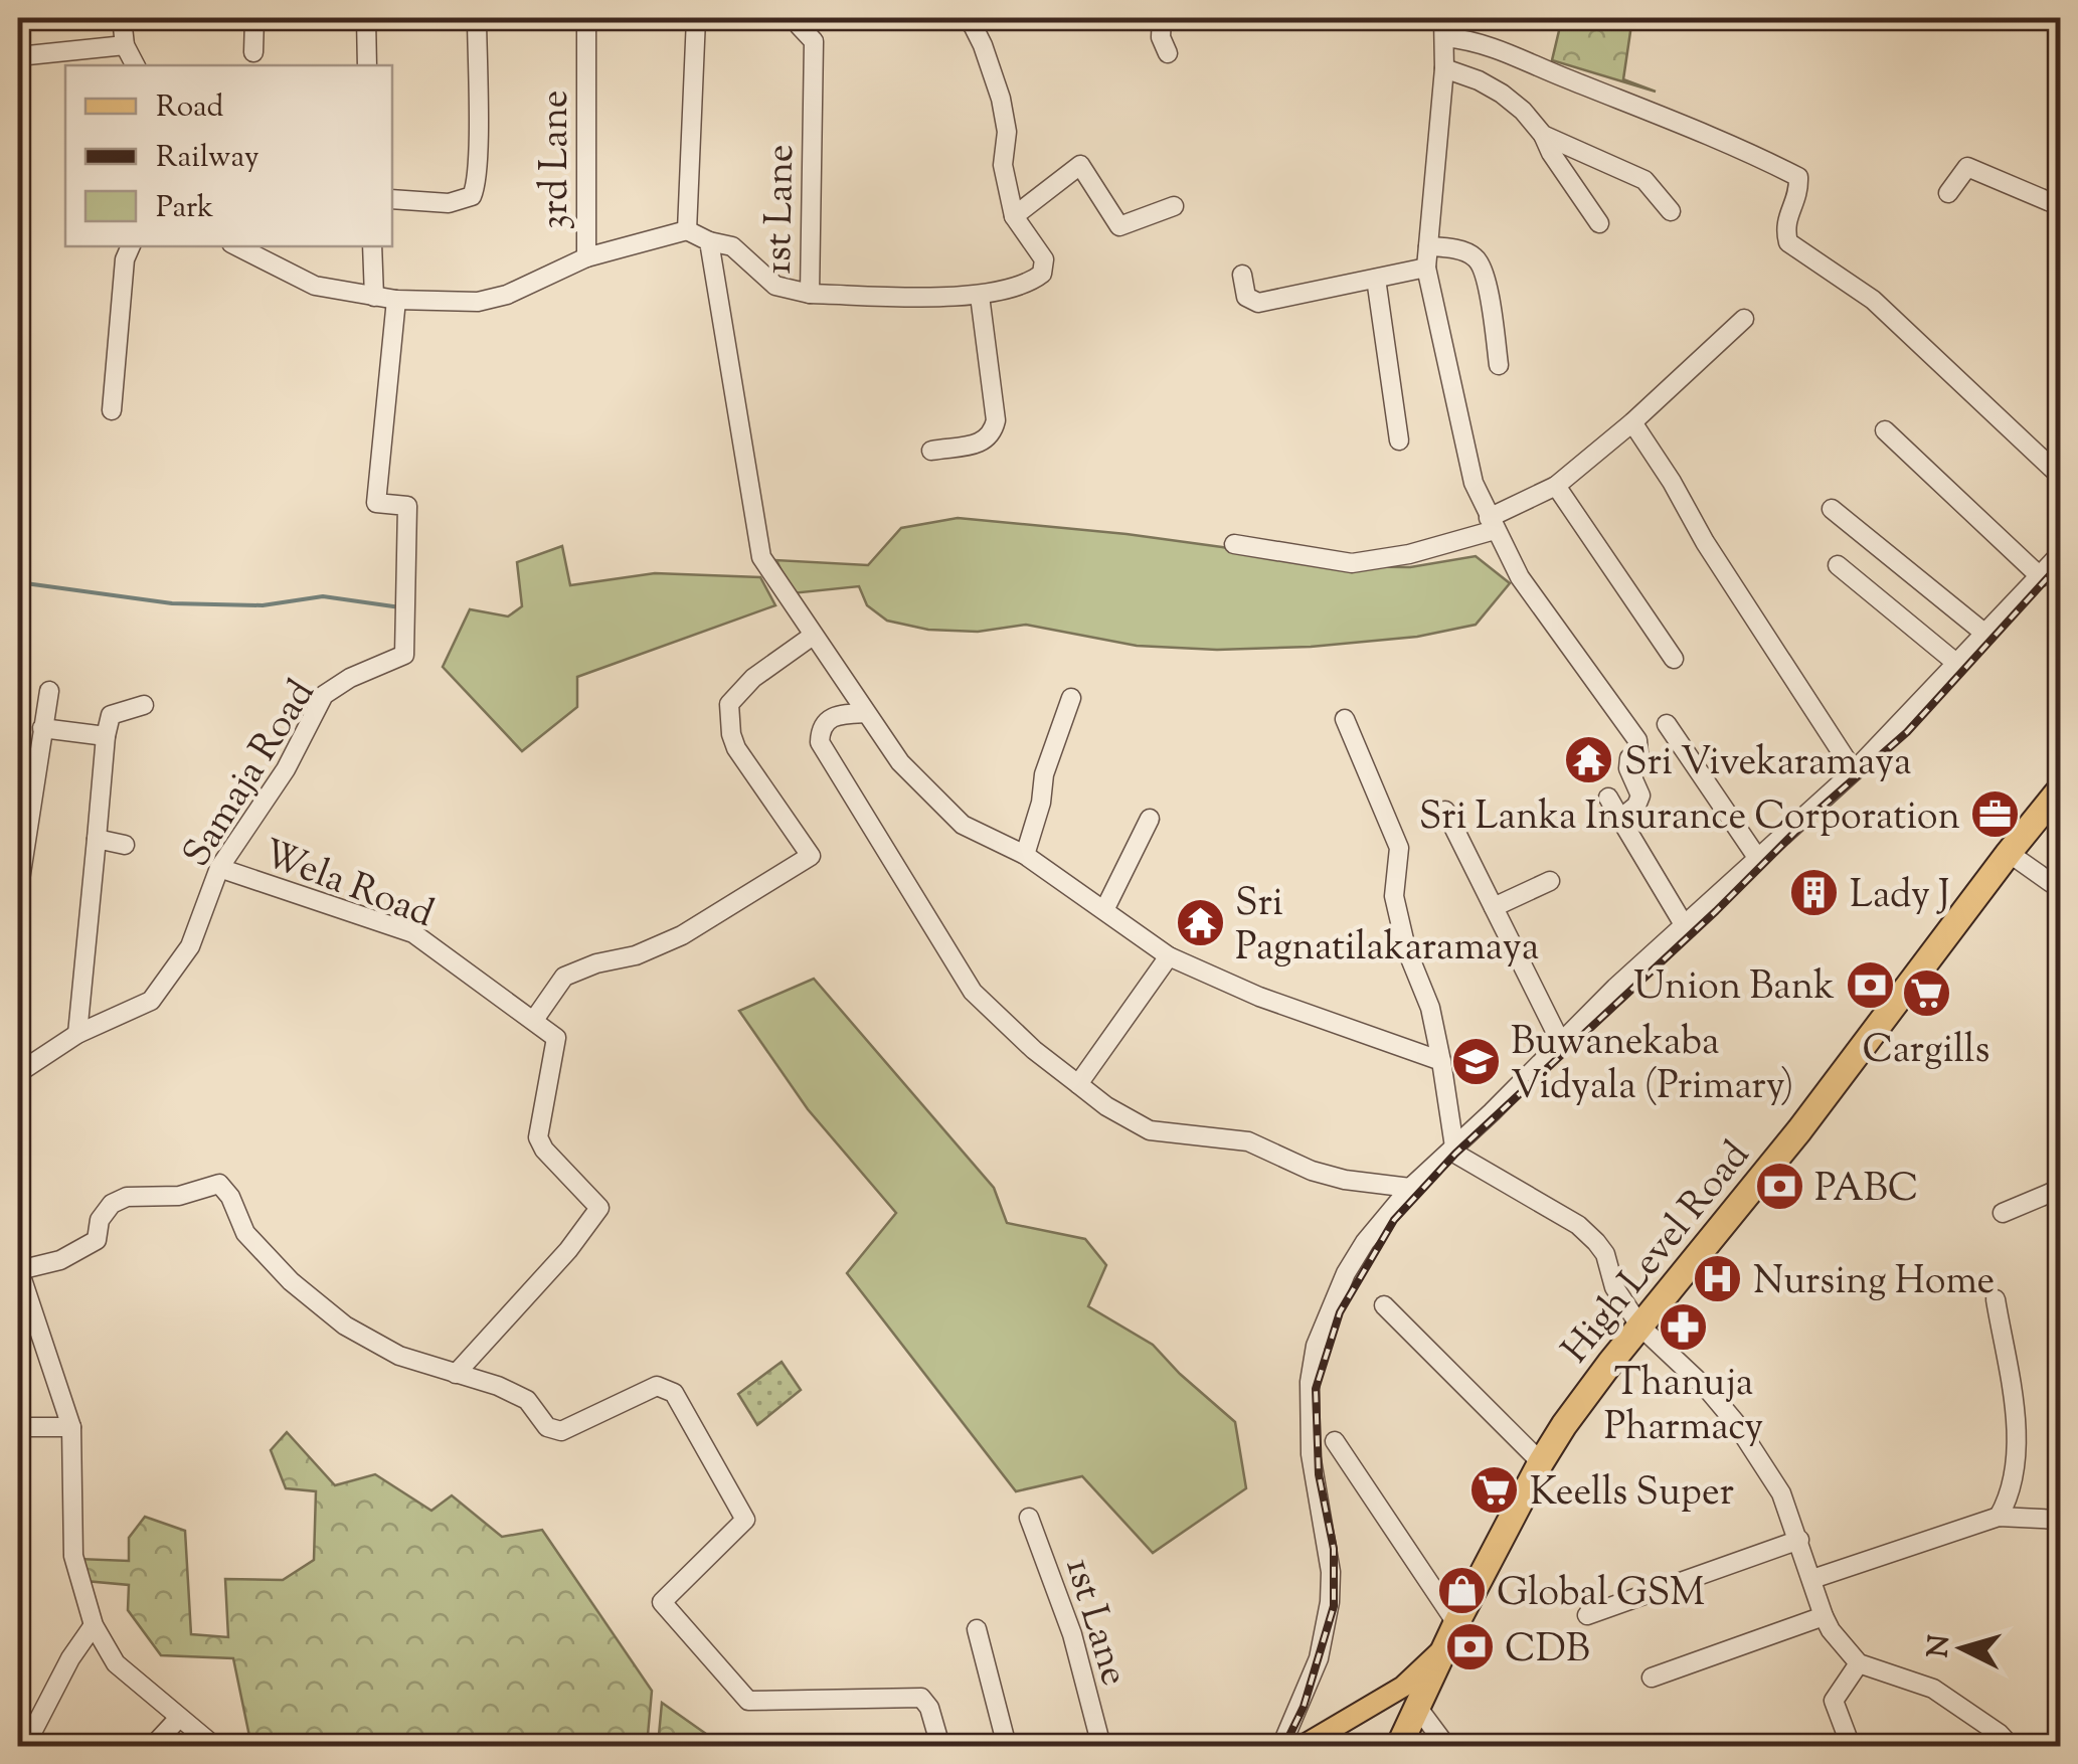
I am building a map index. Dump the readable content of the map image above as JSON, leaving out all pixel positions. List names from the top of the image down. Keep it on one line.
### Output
{"streets":{"highway":["High Level Road"],"street":["3rd Lane","1st Lane","Samaja Road","Wela Road"]},"crossings":[["3rd Lane","1st Lane"],["Samaja Road","Wela Road"]],"places":{"temple":["Sri Vivekaramaya","Sri Pagnatilakaramaya"],"office":["Sri Lanka Insurance Corporation"],"building":["Lady J"],"bank":["Union Bank","PABC","CDB"],"supermarket":["Cargills","Keells Super"],"school or university":["Buwanekaba Vidyala (Primary)"],"hospital":["Nursing Home"],"pharmacy":["Thanuja Pharmacy"],"shop":["Global GSM"]},"legend":["Road","Railway","Park"],"north":"left"}
